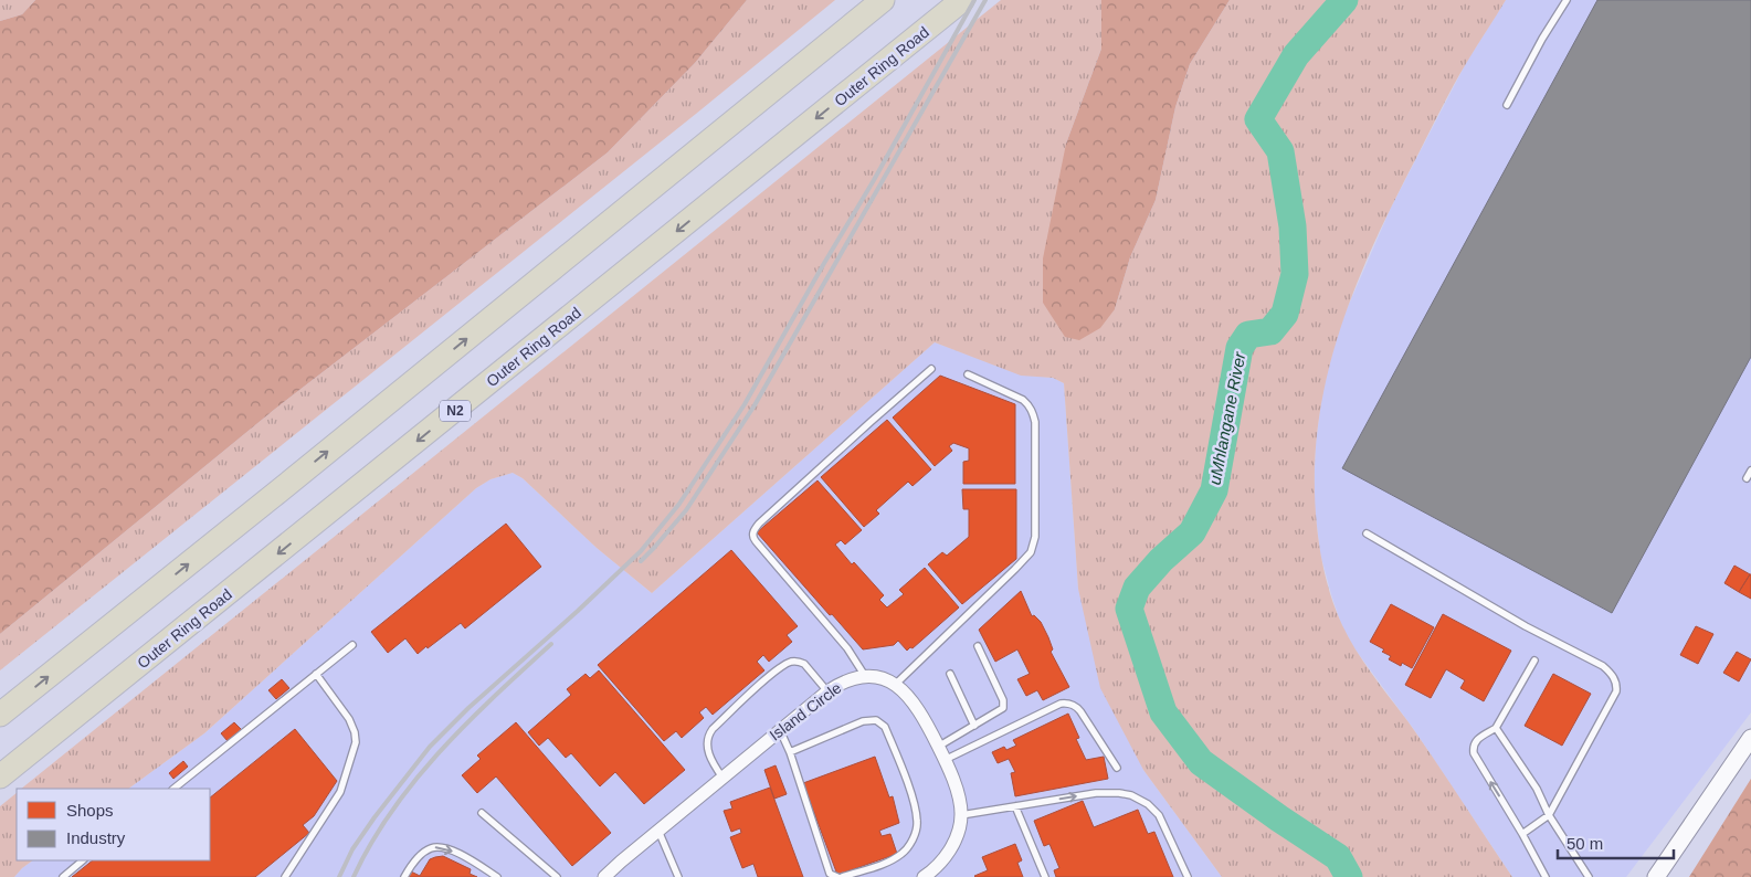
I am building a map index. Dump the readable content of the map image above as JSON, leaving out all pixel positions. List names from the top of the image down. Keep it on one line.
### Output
{"streets":{"highway":["Outer Ring Road","N2"],"street":["Island Circle"]},"water":["uMhlangane River"],"legend":["Shops","Industry"],"scale_bar":"50 m"}
